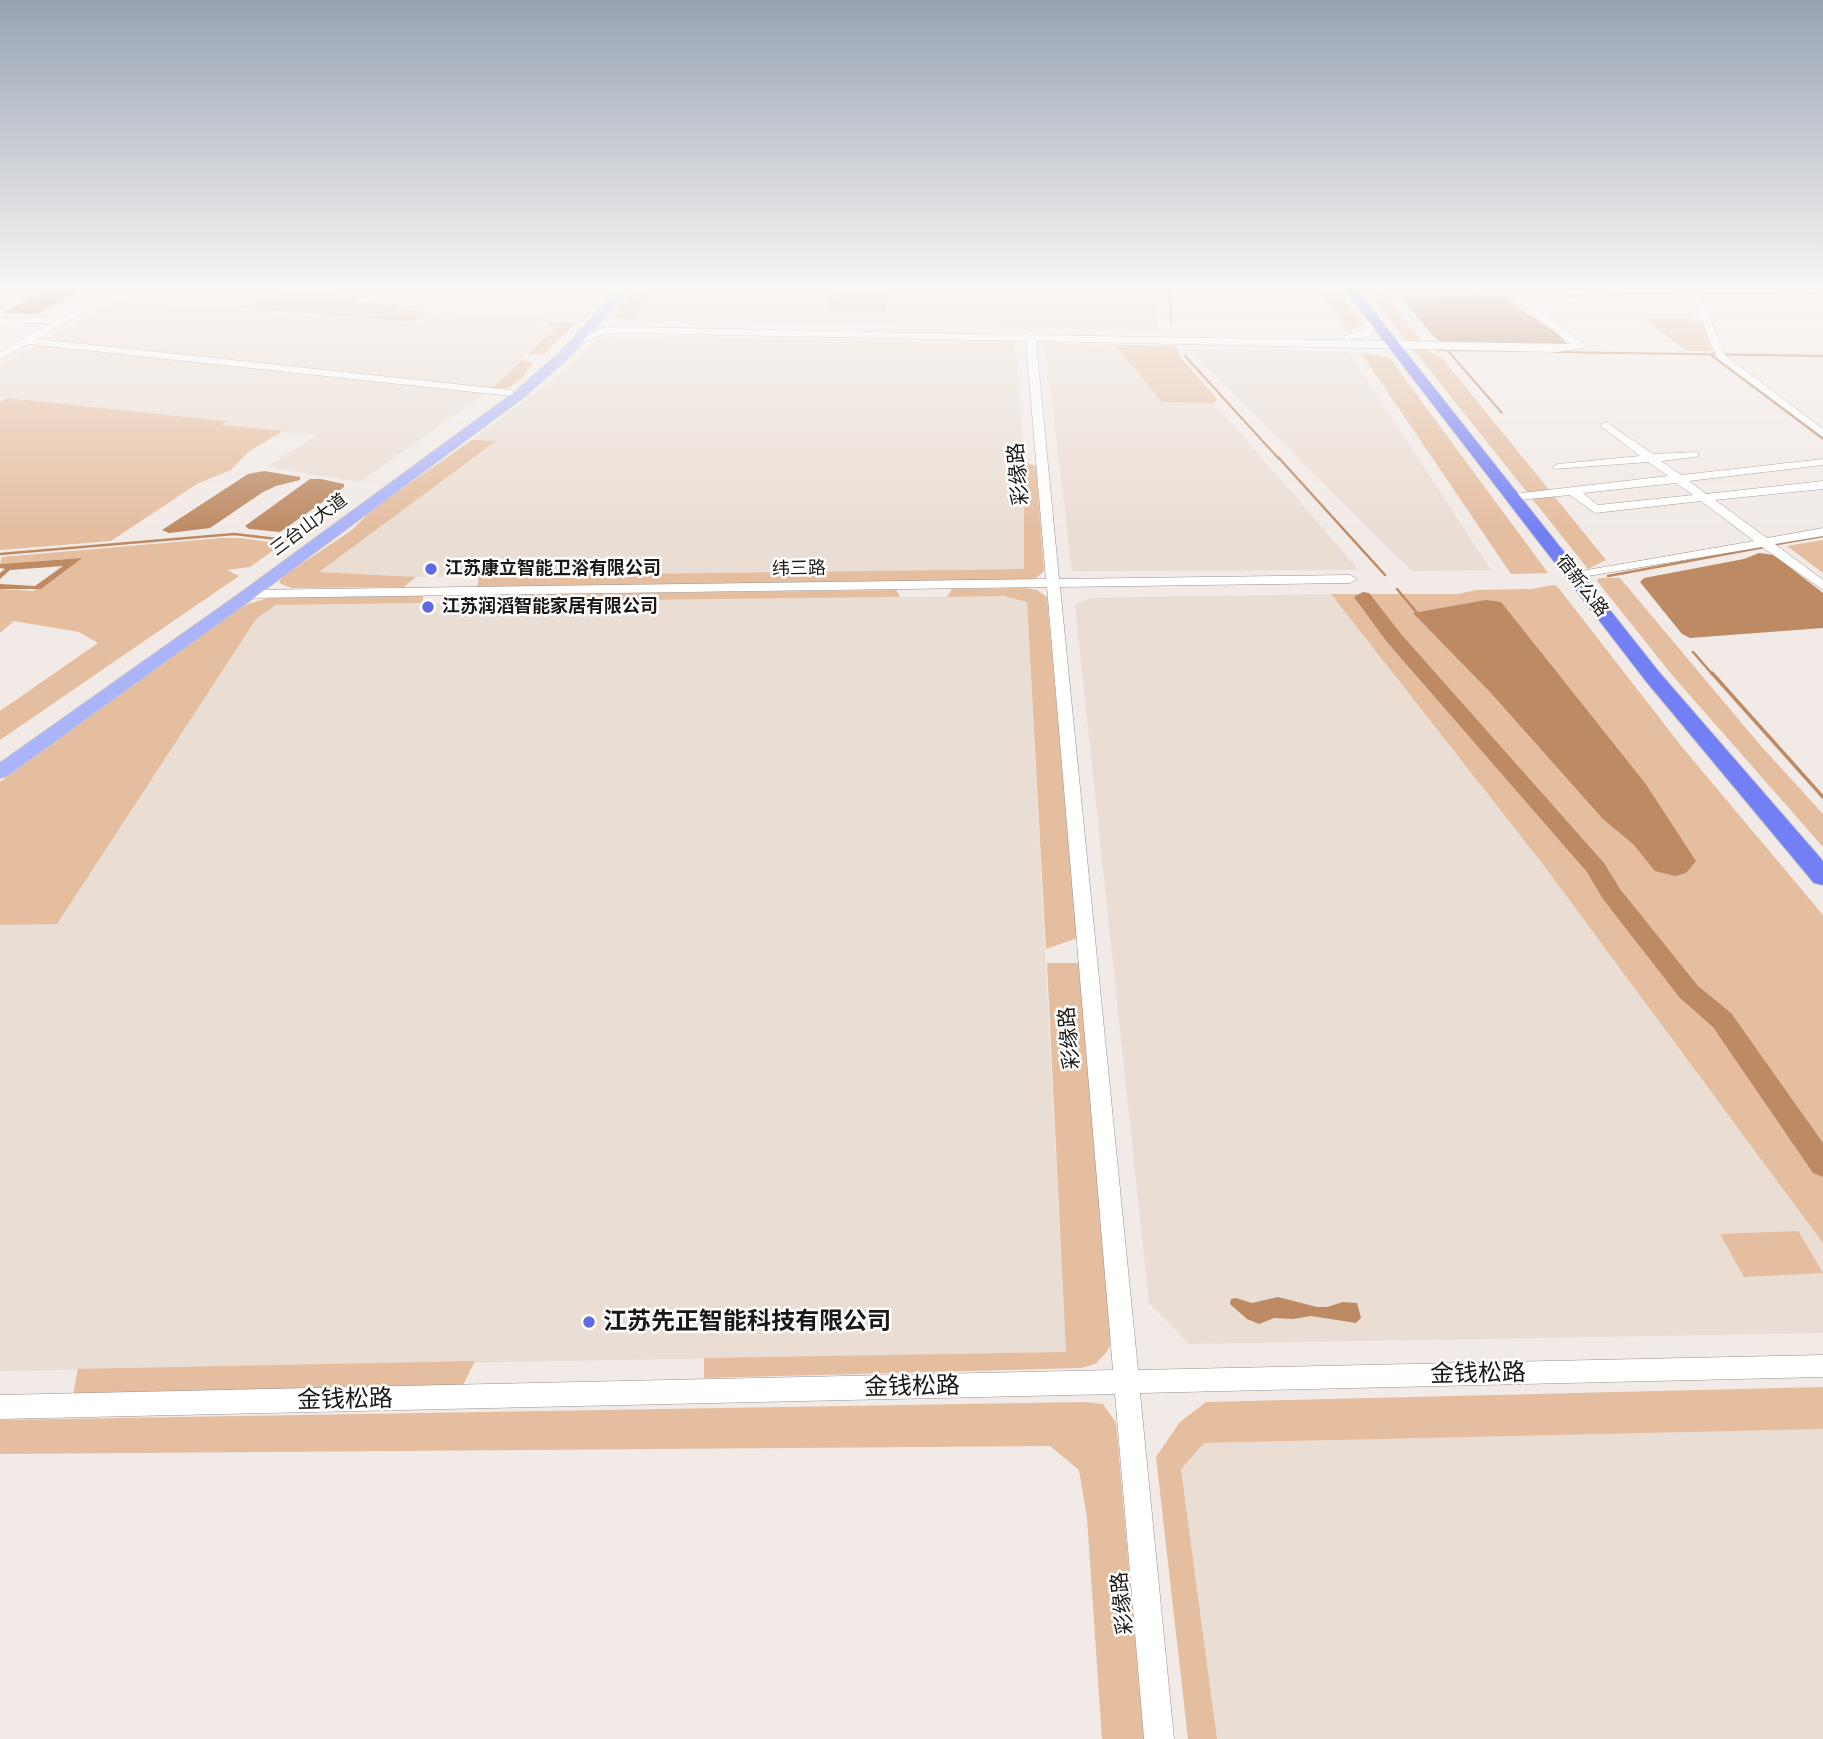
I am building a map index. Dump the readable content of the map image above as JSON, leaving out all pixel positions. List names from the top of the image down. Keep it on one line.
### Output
{"streets":{"highway":["宿新公路"],"main road":["三台山大道"],"street":["彩缘路","纬三路","金钱松路"]},"crossings":[["彩缘路","纬三路"],["彩缘路","金钱松路"],["三台山大道","纬三路"]],"places":["江苏康立智能卫浴有限公司","江苏润滔智能家居有限公司","江苏先正智能科技有限公司"]}
